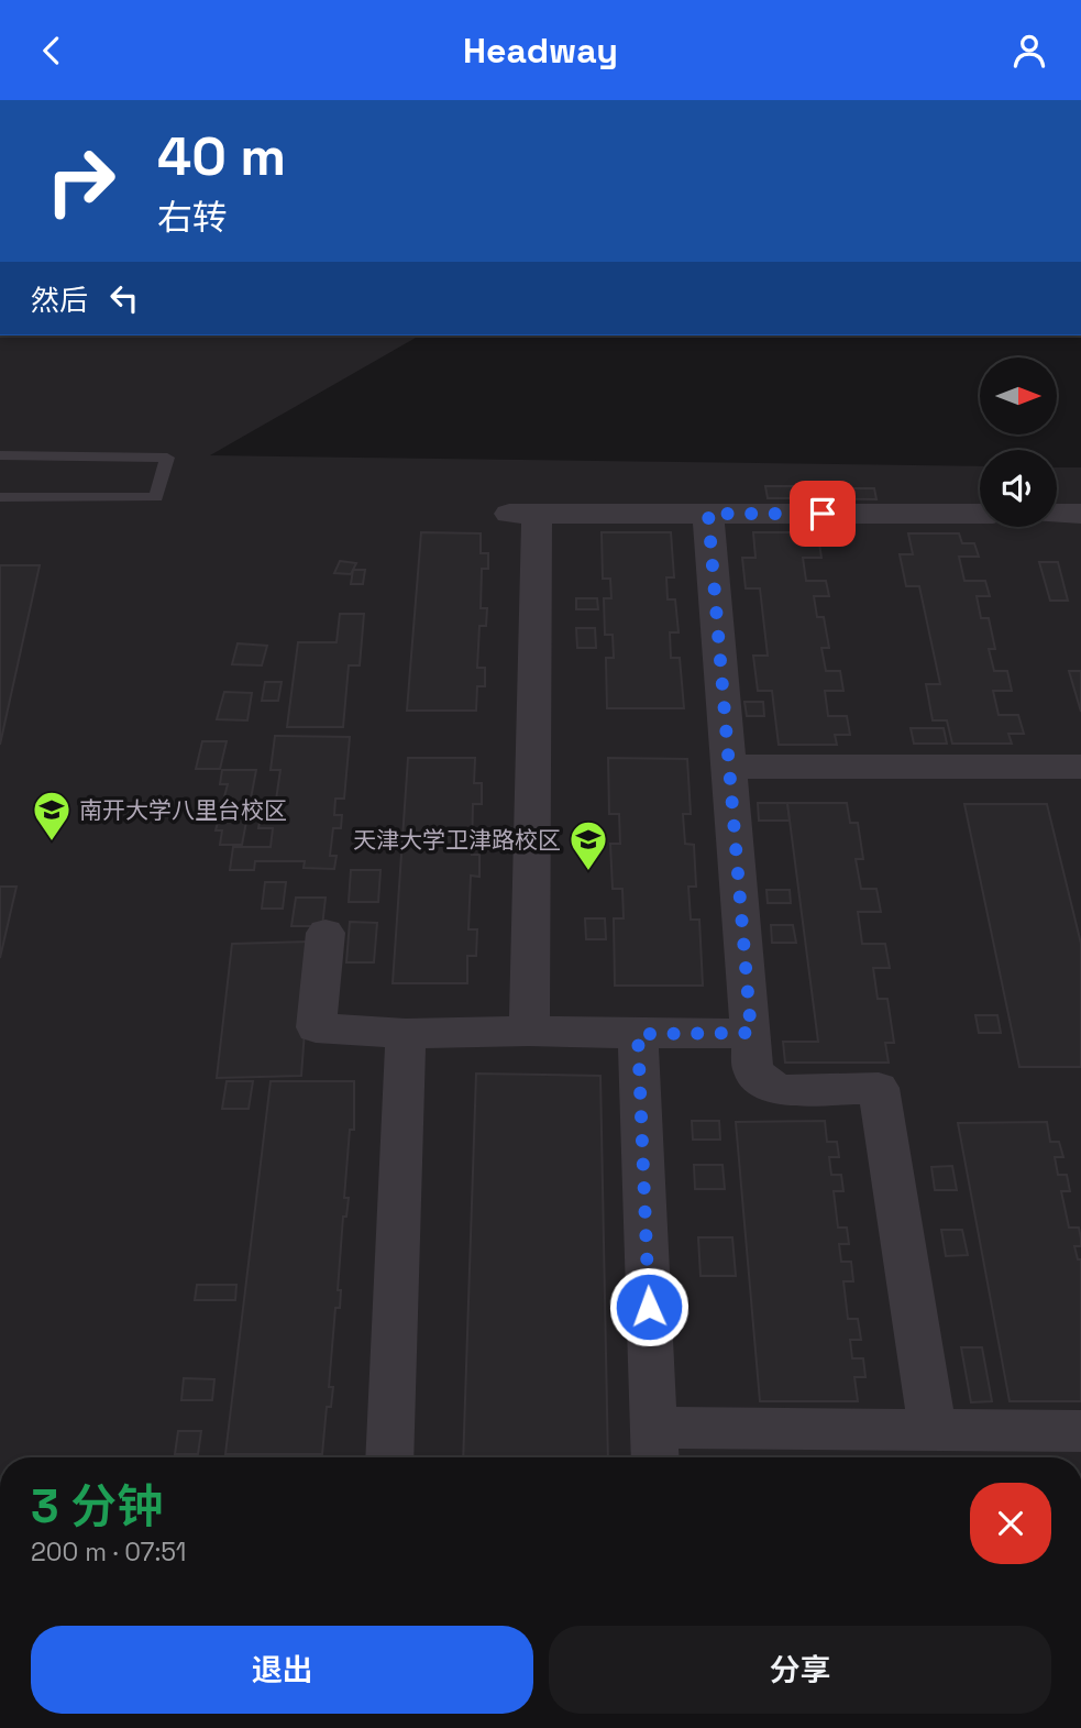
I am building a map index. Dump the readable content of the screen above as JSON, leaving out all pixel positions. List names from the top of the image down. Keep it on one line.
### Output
{"places":{"school or university":["南开大学八里台校区","天津大学卫津路校区"]},"north":"right","page":{"header":"Headway","turn":["40 m","右转"],"then":"然后","heading":["3 分钟","200 m · 07:51"],"buttons":["退出","分享"]}}
